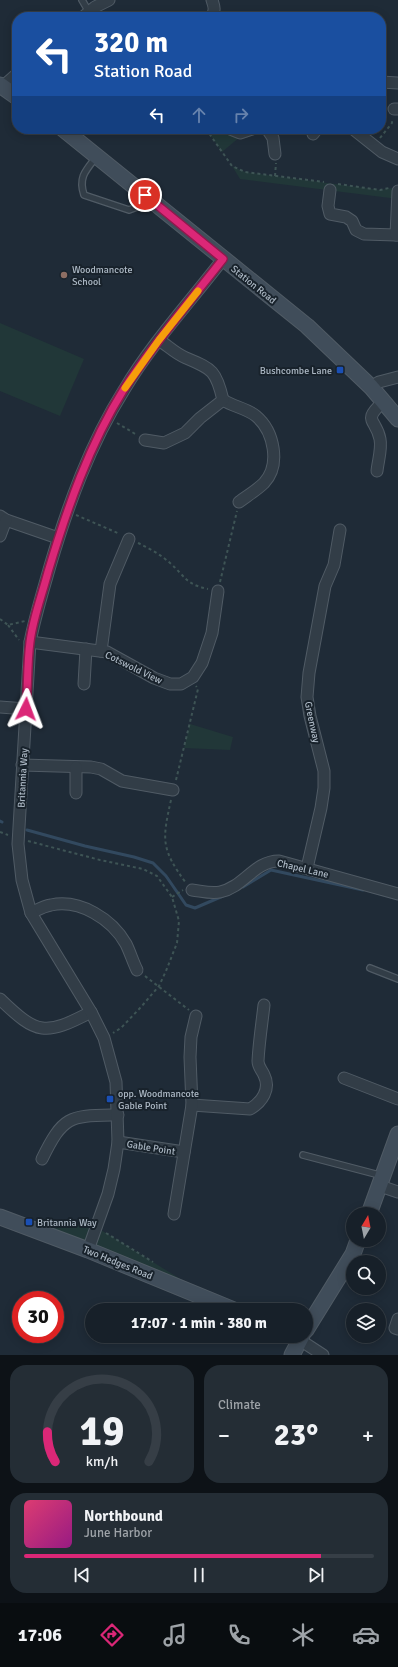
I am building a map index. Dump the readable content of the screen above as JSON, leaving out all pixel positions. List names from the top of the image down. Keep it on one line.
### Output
{"streets":{"street":["Station Road","Cotswold View","Greenway","Britannia Way","Chapel Lane","Gable Point","Two Hedges Road"]},"crossings":[["Station Road","Britannia Way"],["Cotswold View","Britannia Way"],["Greenway","Chapel Lane"],["Britannia Way","Gable Point"],["Britannia Way","Two Hedges Road"]],"places":{"other":["Woodmancote School"],"transit":["Bushcombe Lane","opp. Woodmancote Gable Point","Britannia Way"]},"north":"top","page":{"turn":["320 m","Station Road"],"limit":"30","trip":"17:07 · 1 min · 380 m","tile":"Climate","heat":["−","23°","+"],"song":["Northbound","June Harbor"],"tabs":"17:06","gauge":["19","km/h"]}}
